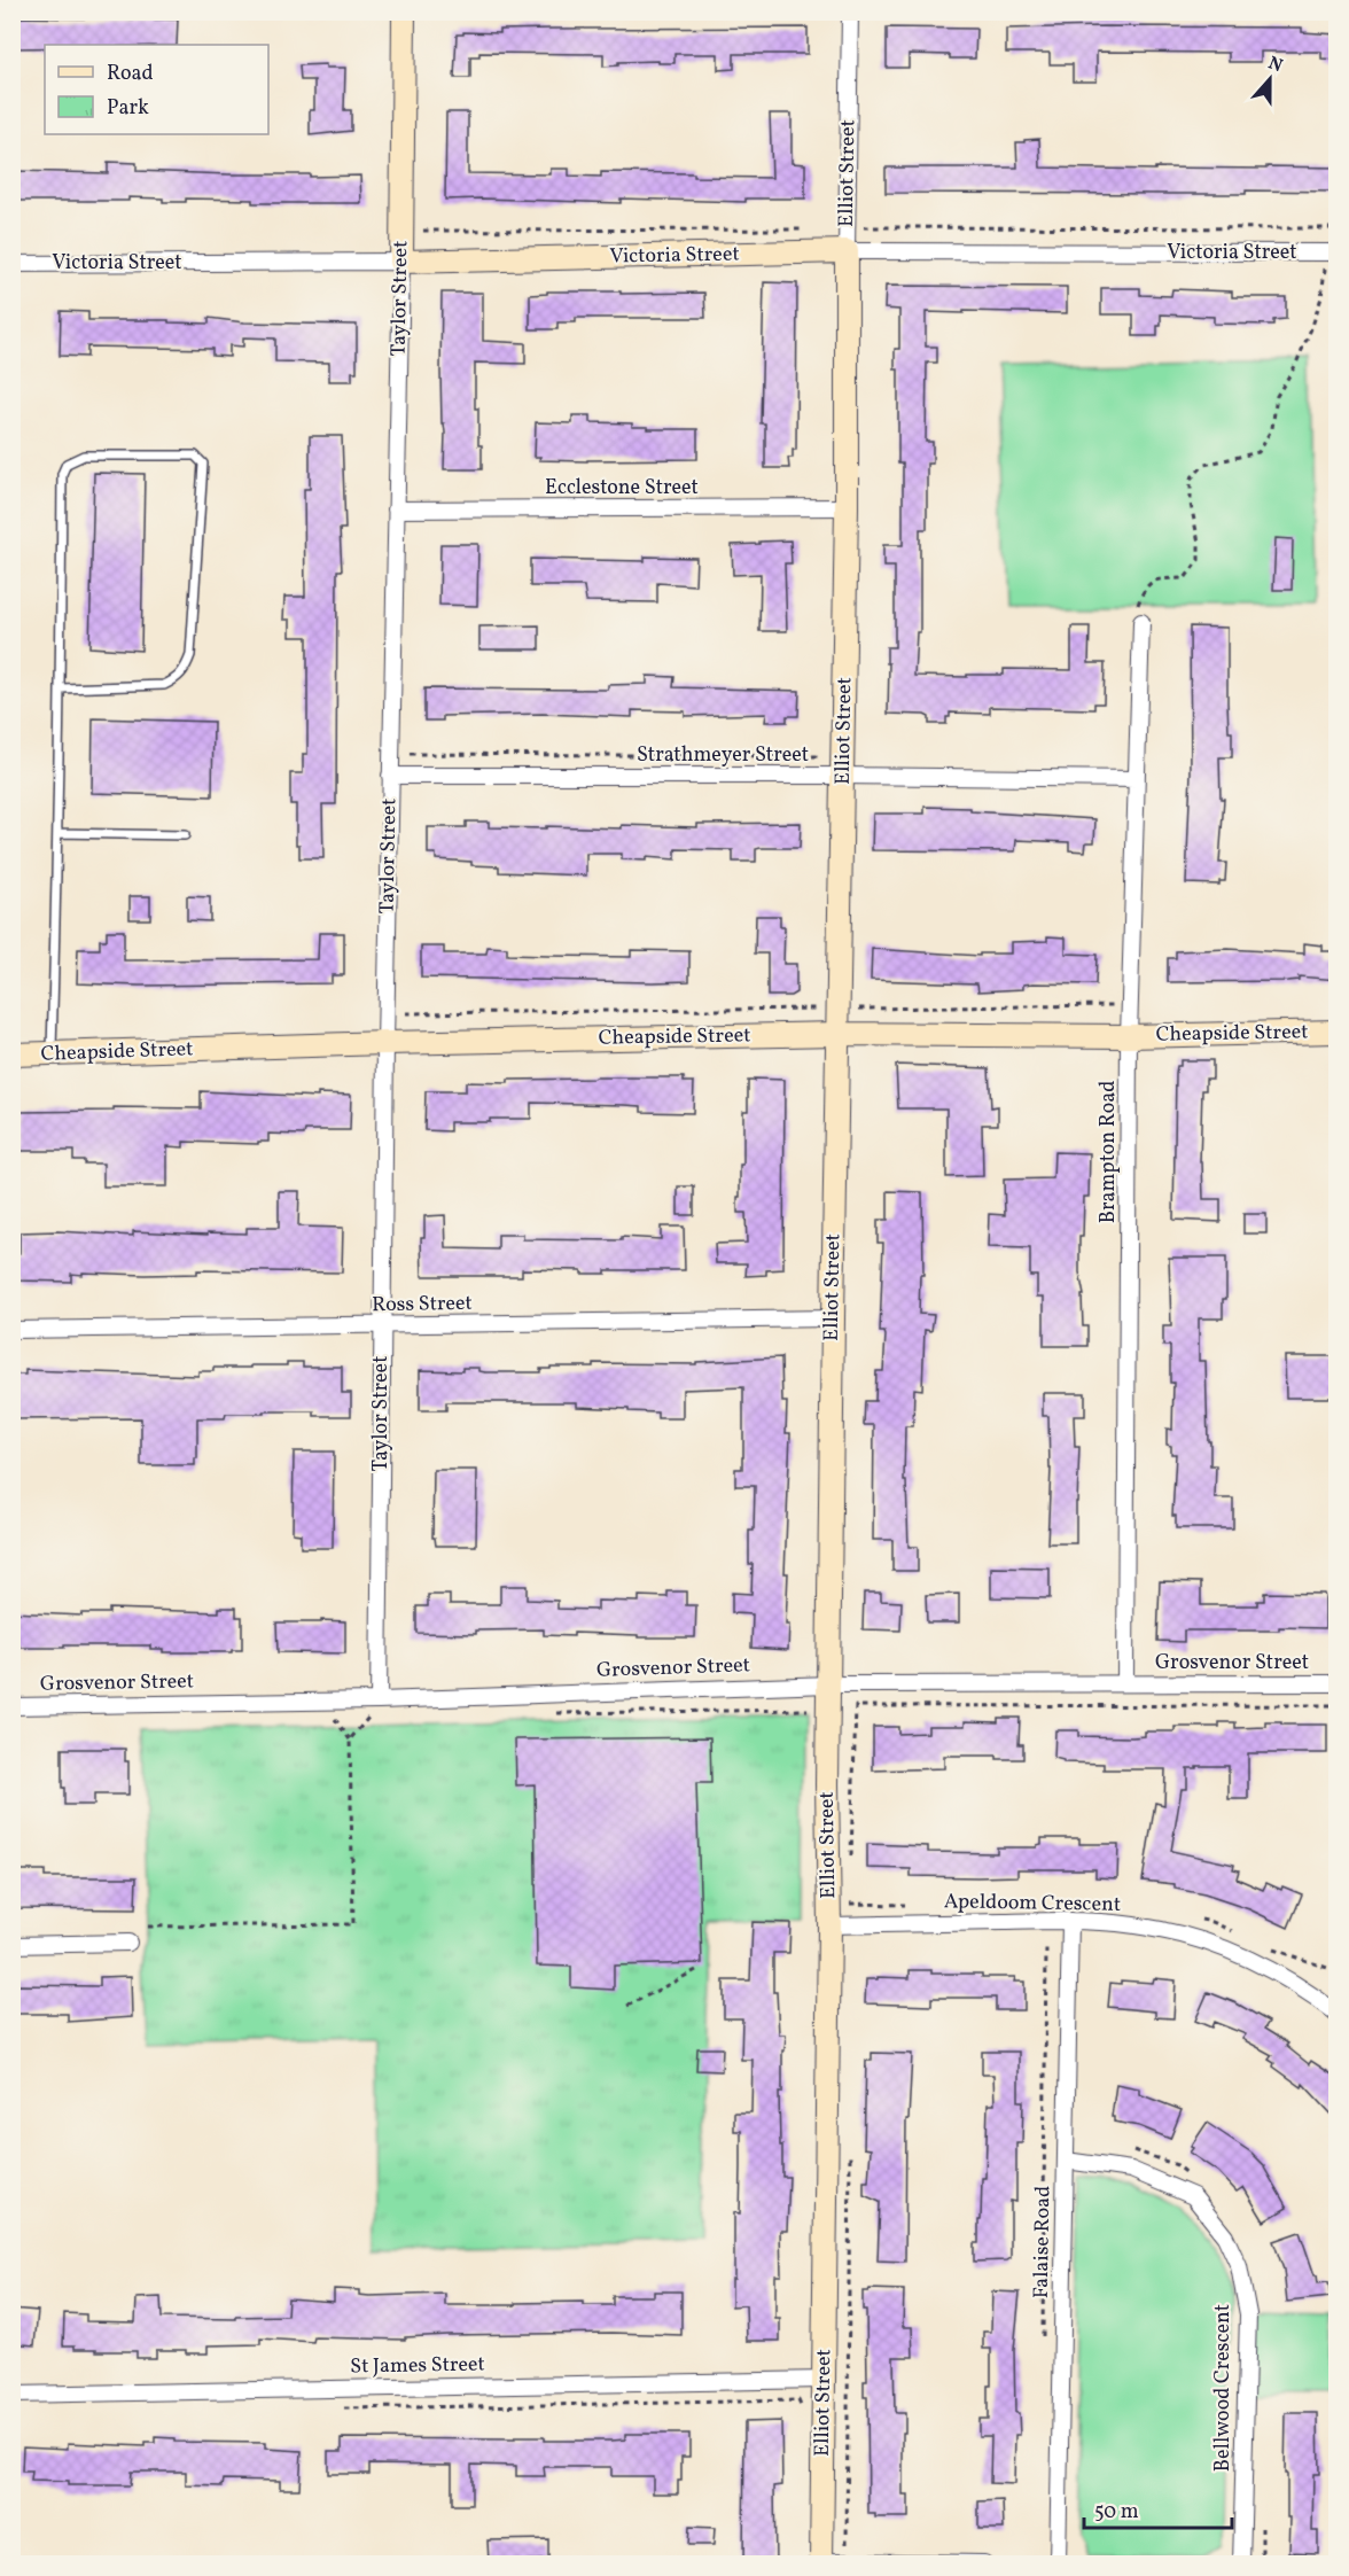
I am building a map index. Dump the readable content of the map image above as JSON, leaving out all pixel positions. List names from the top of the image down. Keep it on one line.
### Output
{"streets":{"street":["Elliot Street","Victoria Street","Taylor Street","Ecclestone Street","Strathmeyer Street","Cheapside Street","Brampton Road","Ross Street","Grosvenor Street","Apeldoom Crescent","Falaise Road","St James Street","Bellwood Crescent"]},"crossings":[["Elliot Street","Victoria Street"],["Elliot Street","Ecclestone Street"],["Elliot Street","Strathmeyer Street"],["Elliot Street","Cheapside Street"],["Elliot Street","Ross Street"],["Elliot Street","Grosvenor Street"],["Elliot Street","Apeldoom Crescent"],["Elliot Street","St James Street"],["Victoria Street","Taylor Street"],["Taylor Street","Ecclestone Street"],["Taylor Street","Strathmeyer Street"],["Taylor Street","Cheapside Street"],["Taylor Street","Ross Street"],["Taylor Street","Grosvenor Street"],["Strathmeyer Street","Brampton Road"],["Cheapside Street","Brampton Road"],["Brampton Road","Grosvenor Street"],["Apeldoom Crescent","Falaise Road"],["Falaise Road","Bellwood Crescent"]],"legend":["Road","Park"],"scale_bar":"50 m","north":"top"}
